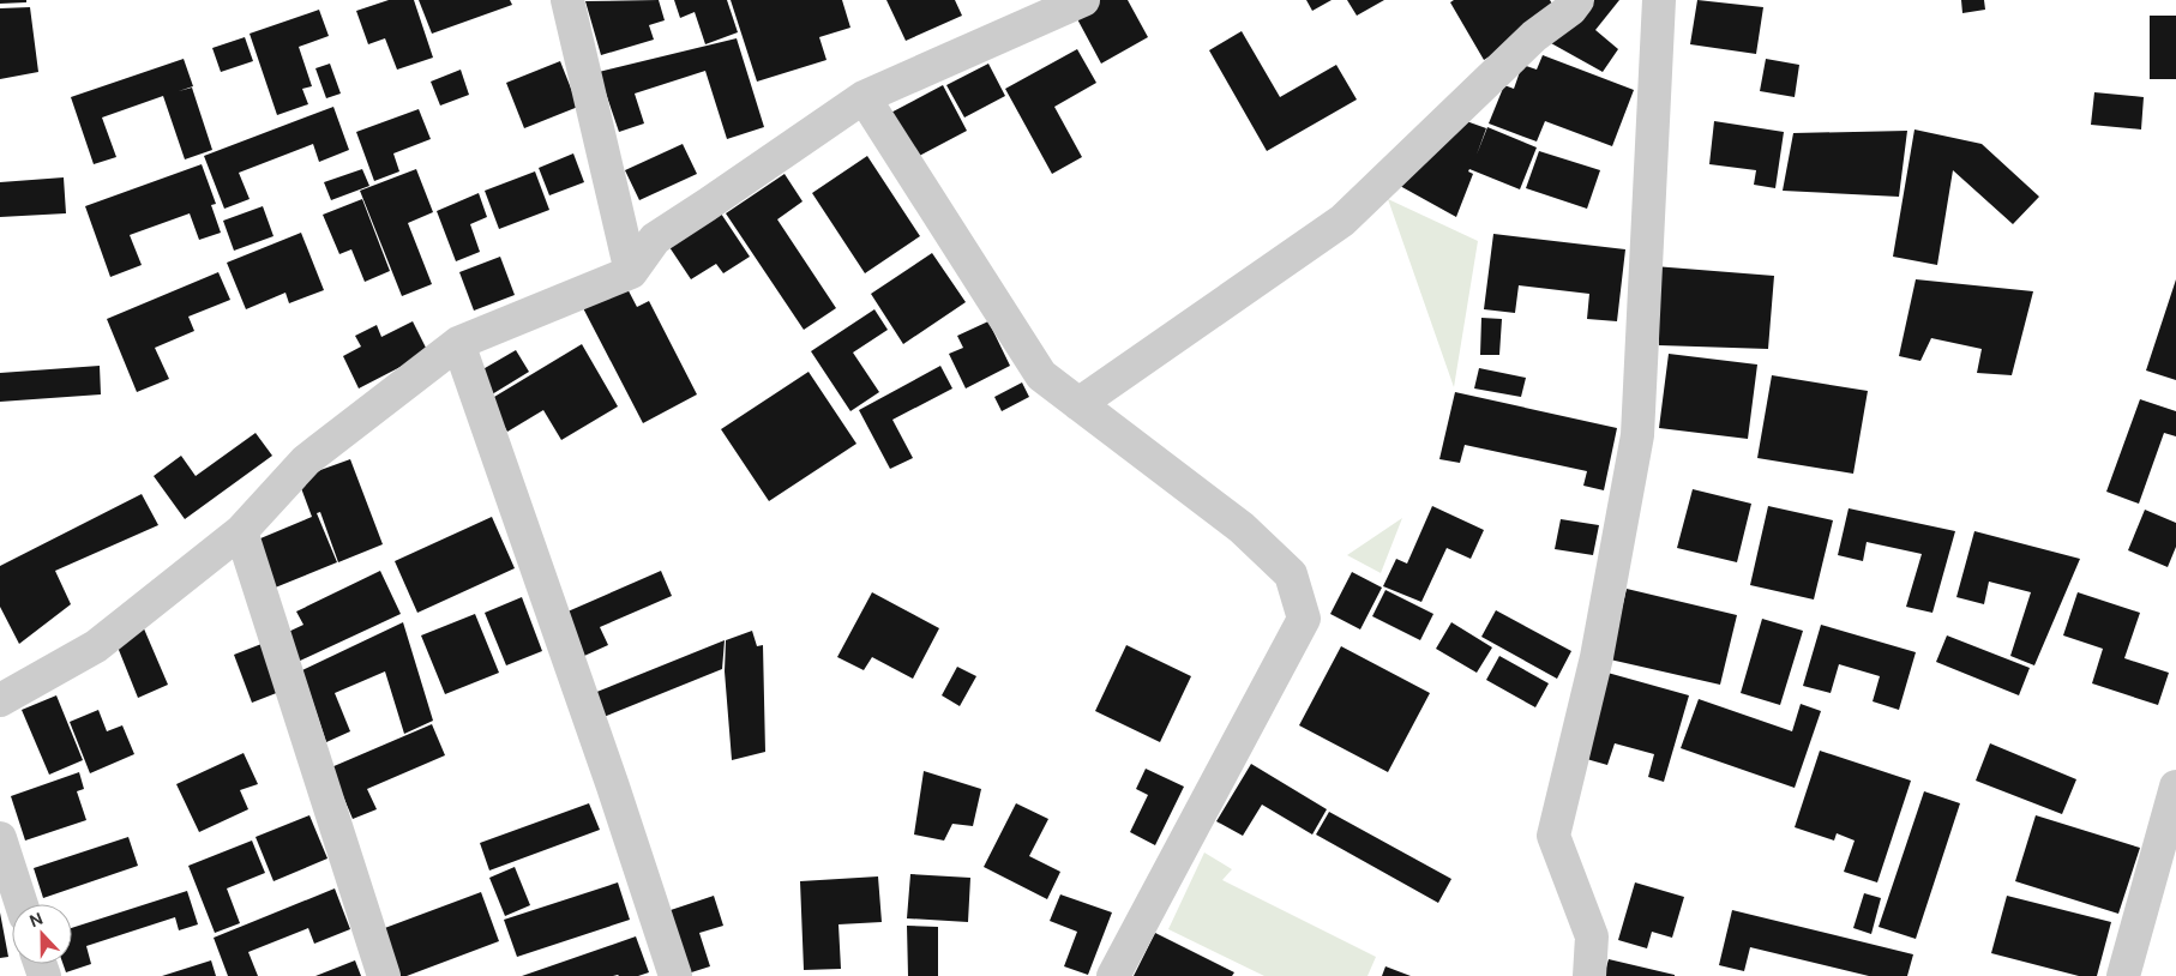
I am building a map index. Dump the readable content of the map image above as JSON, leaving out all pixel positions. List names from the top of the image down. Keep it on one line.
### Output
{"north":"top"}
